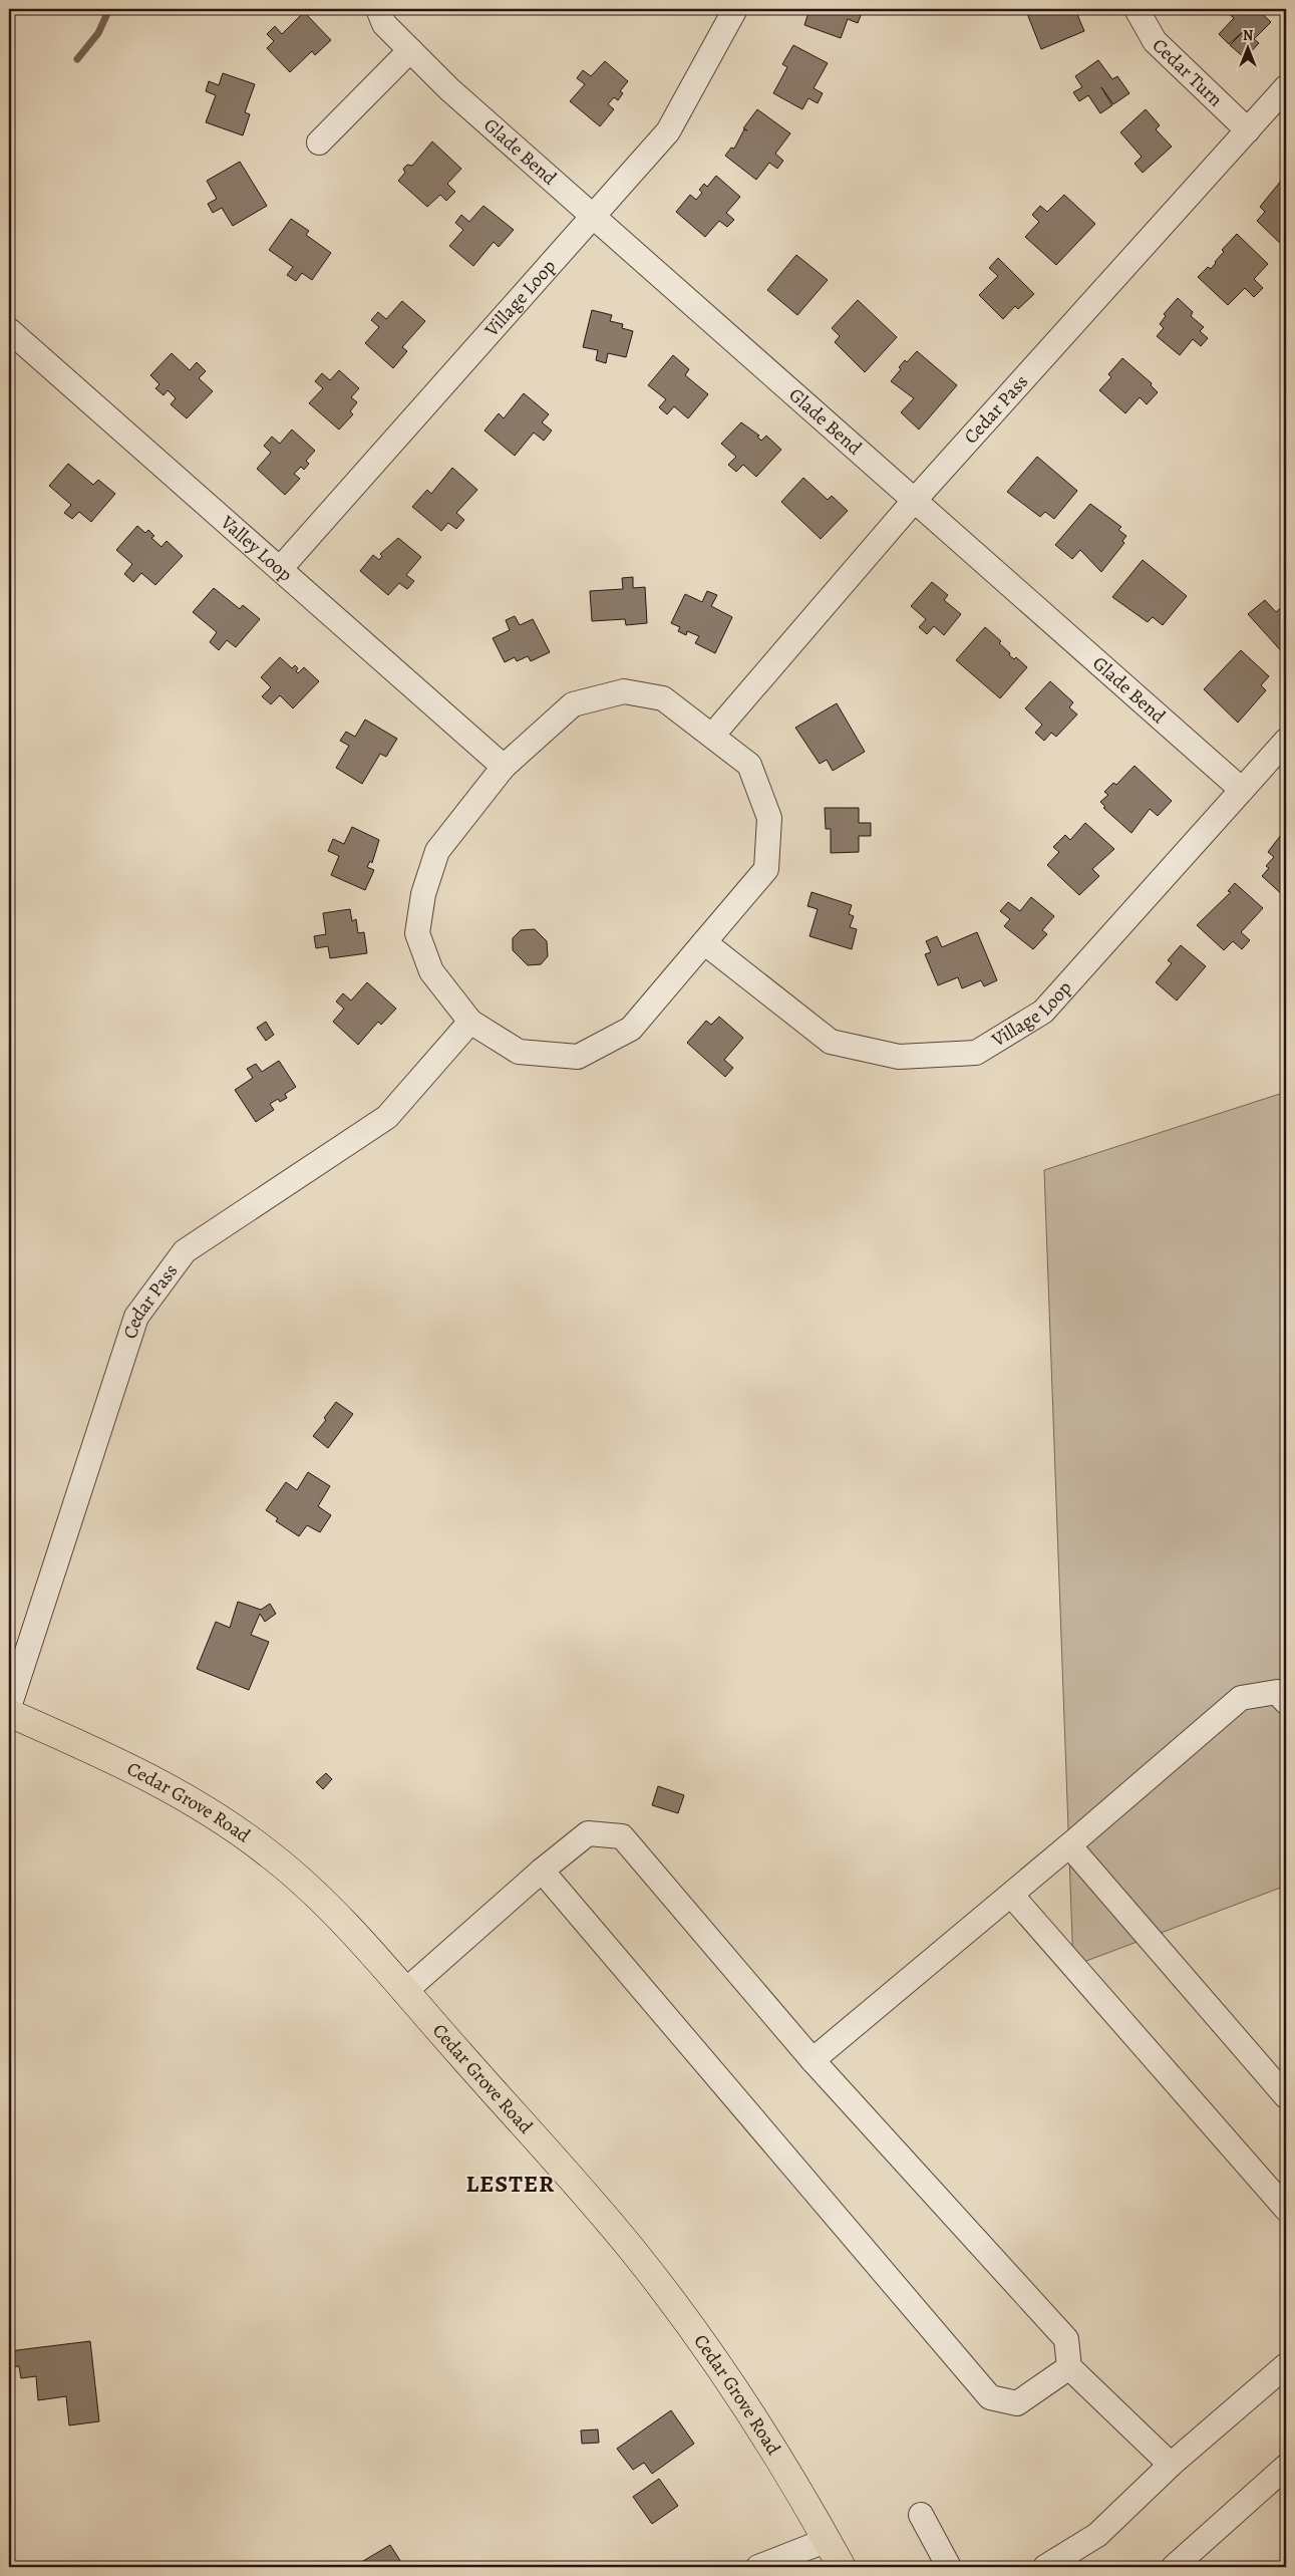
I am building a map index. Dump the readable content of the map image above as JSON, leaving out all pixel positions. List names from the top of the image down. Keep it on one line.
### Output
{"streets":{"main road":["Cedar Grove Road"],"street":["Cedar Turn","Glade Bend","Village Loop","Cedar Pass","Valley Loop"]},"crossings":[["Cedar Turn","Cedar Pass"],["Glade Bend","Village Loop"],["Glade Bend","Cedar Pass"],["Village Loop","Valley Loop"]],"districts":["LESTER"],"north":"top"}
